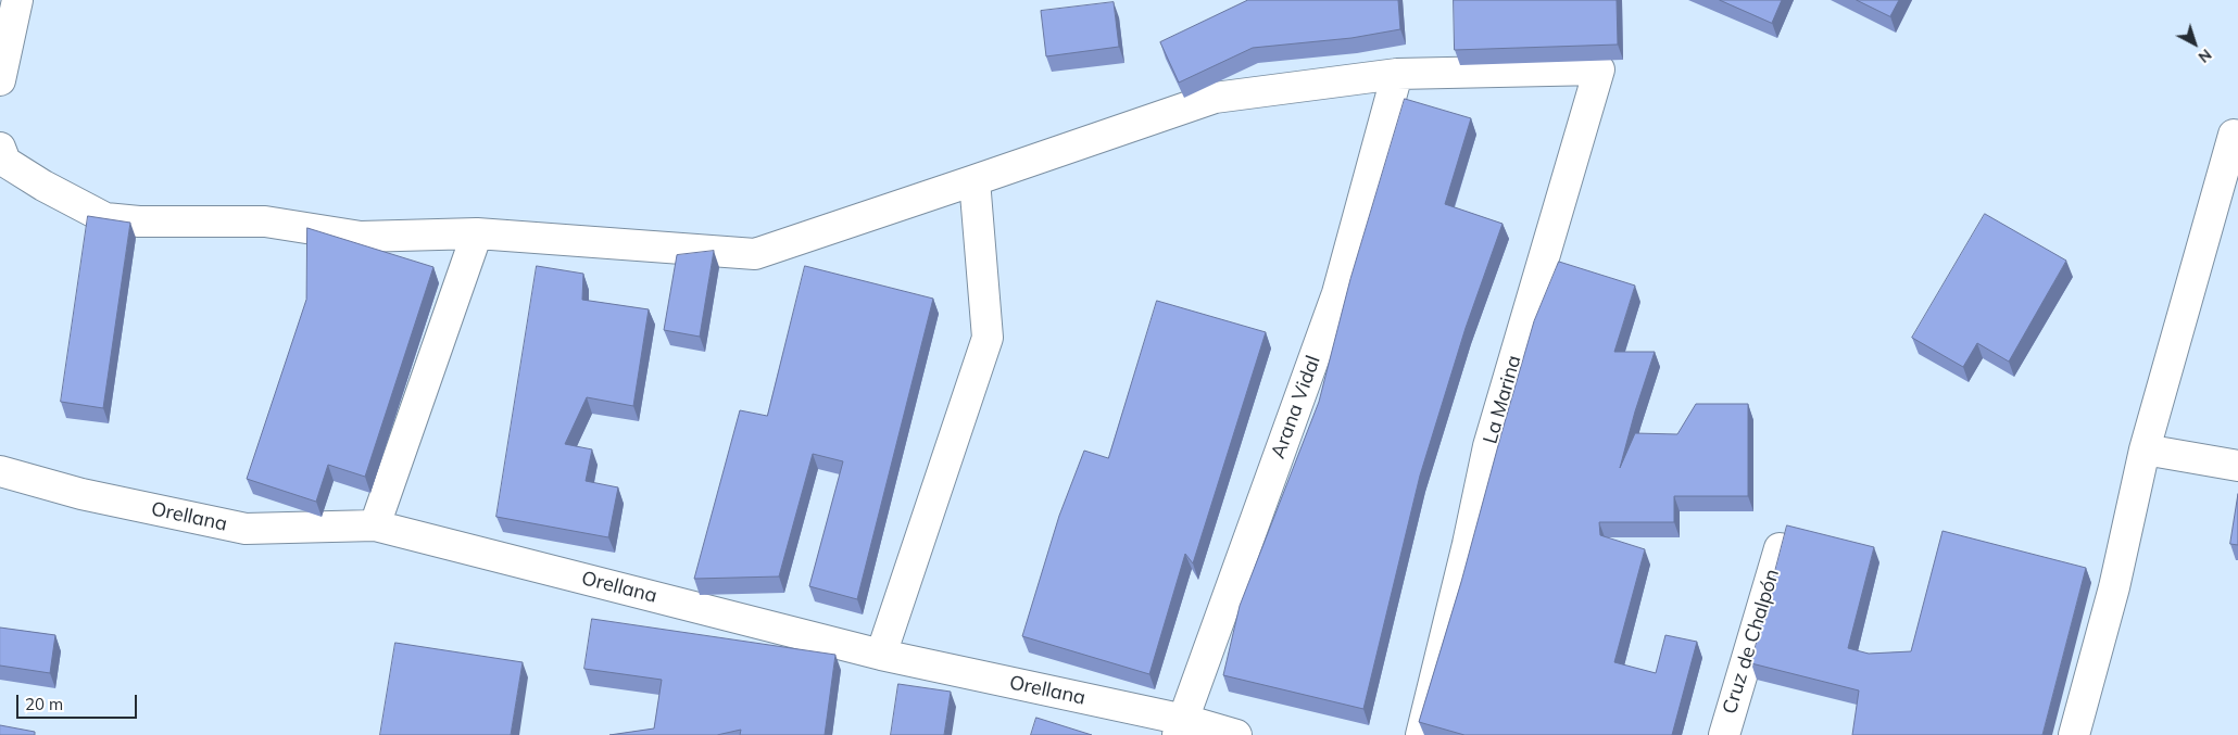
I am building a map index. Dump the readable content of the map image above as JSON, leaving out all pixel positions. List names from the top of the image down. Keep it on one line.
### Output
{"streets":{"street":["La Marina","Arana Vidal","Orellana","Cruz de Chalpón"]},"crossings":[["La Marina","Arana Vidal"],["Arana Vidal","Orellana"]],"scale_bar":"20 m","north":"bottom right"}
